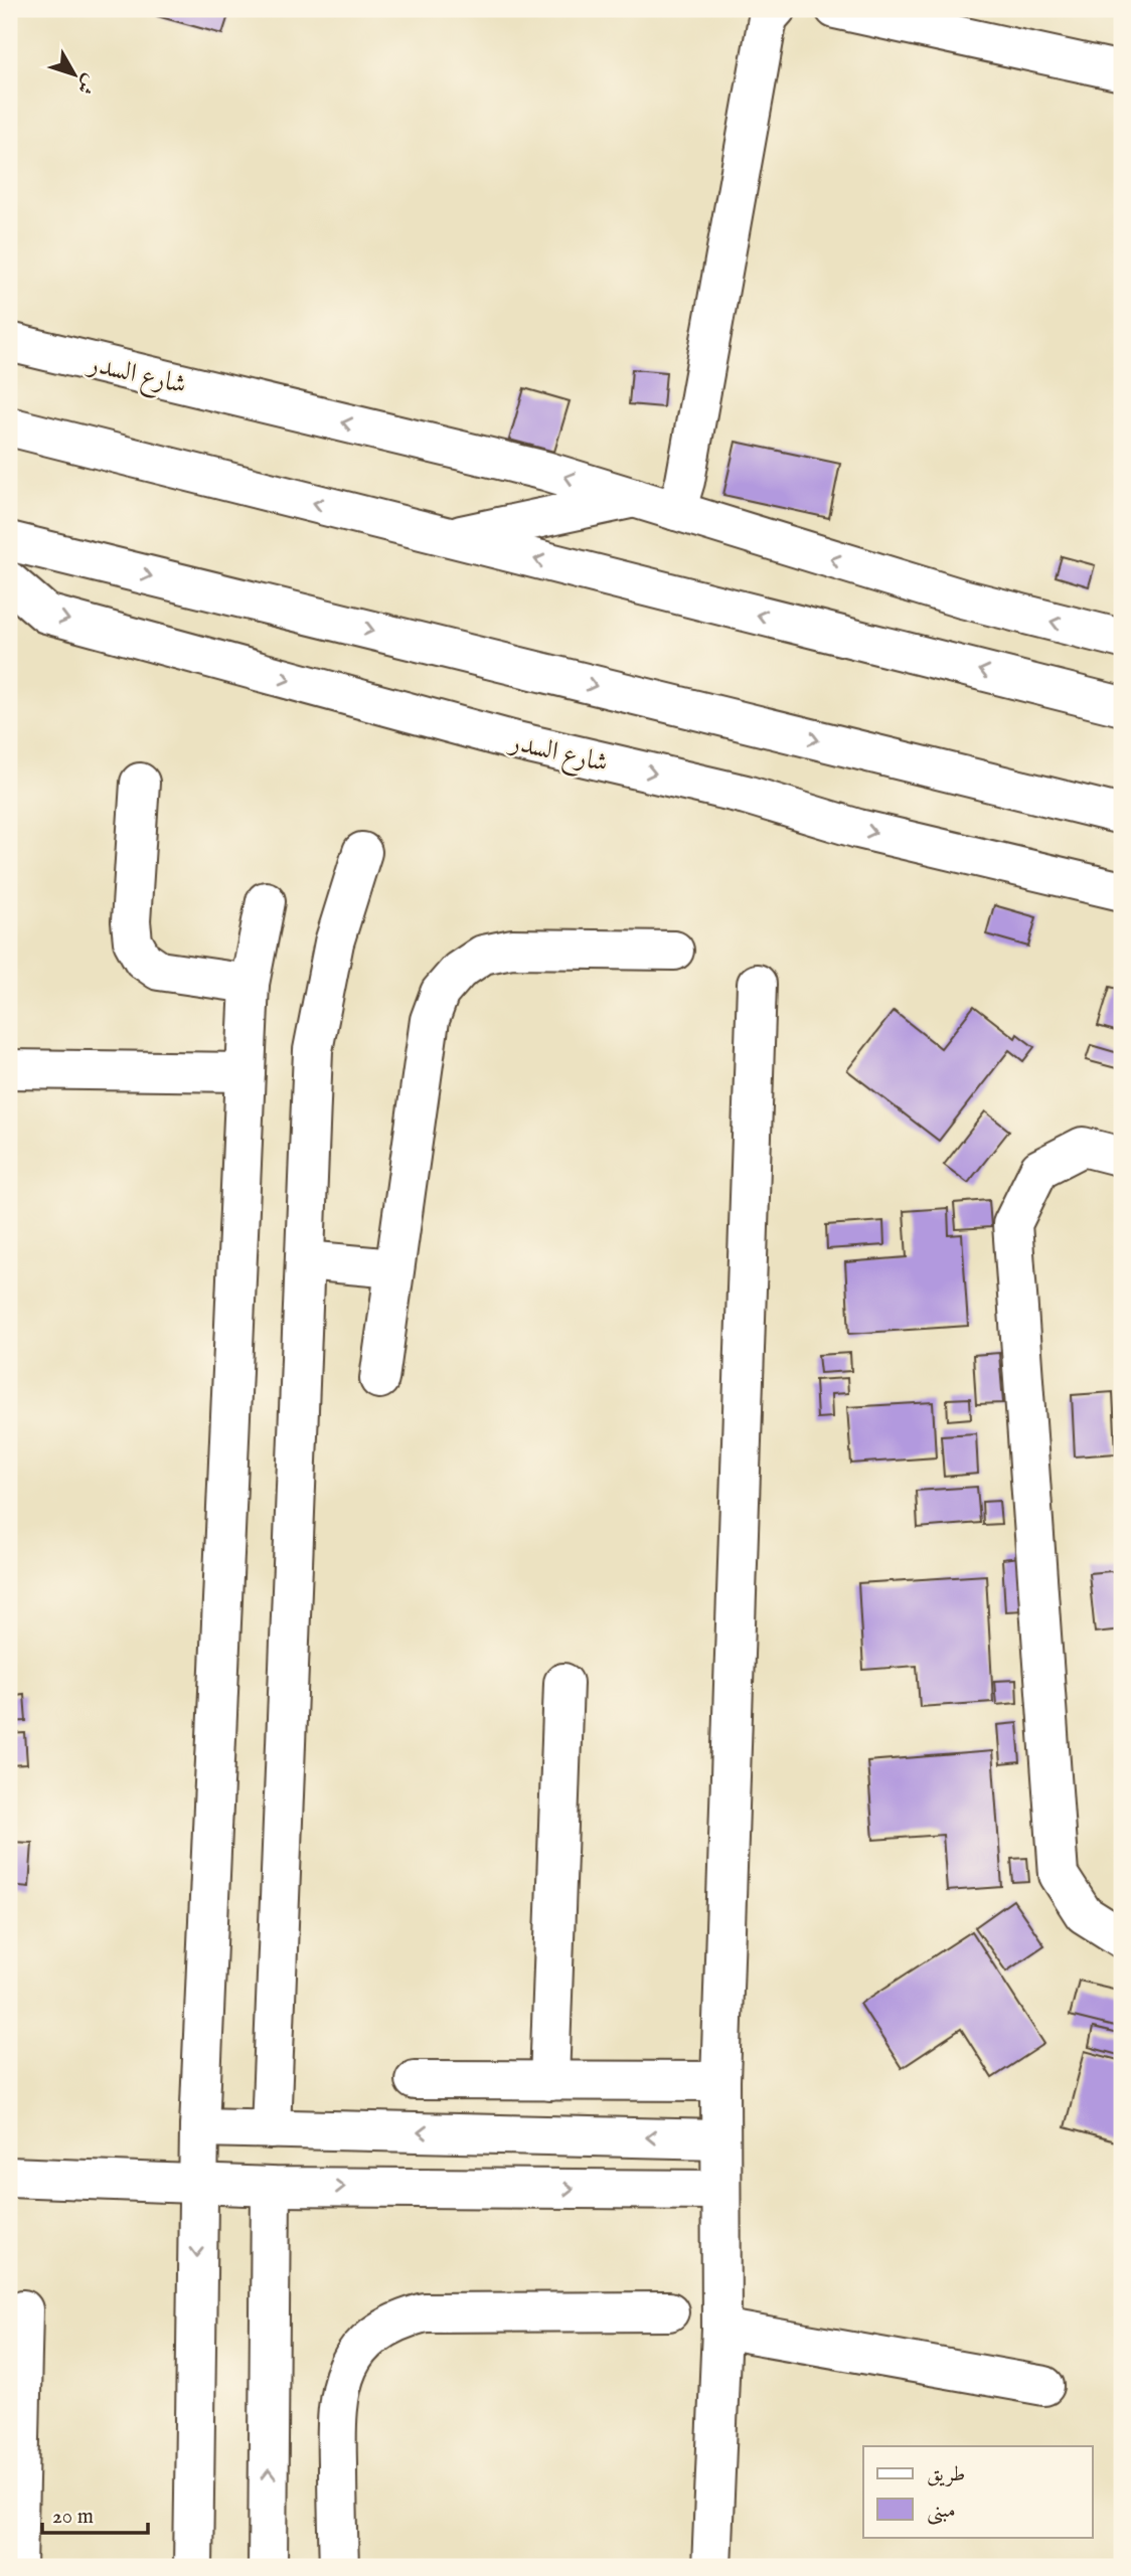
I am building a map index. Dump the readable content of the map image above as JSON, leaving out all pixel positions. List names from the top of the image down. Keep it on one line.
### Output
{"streets":{"street":["شارع السدر"]},"legend":["طريق","مبنى"],"scale_bar":"20 m","north":"bottom right"}
